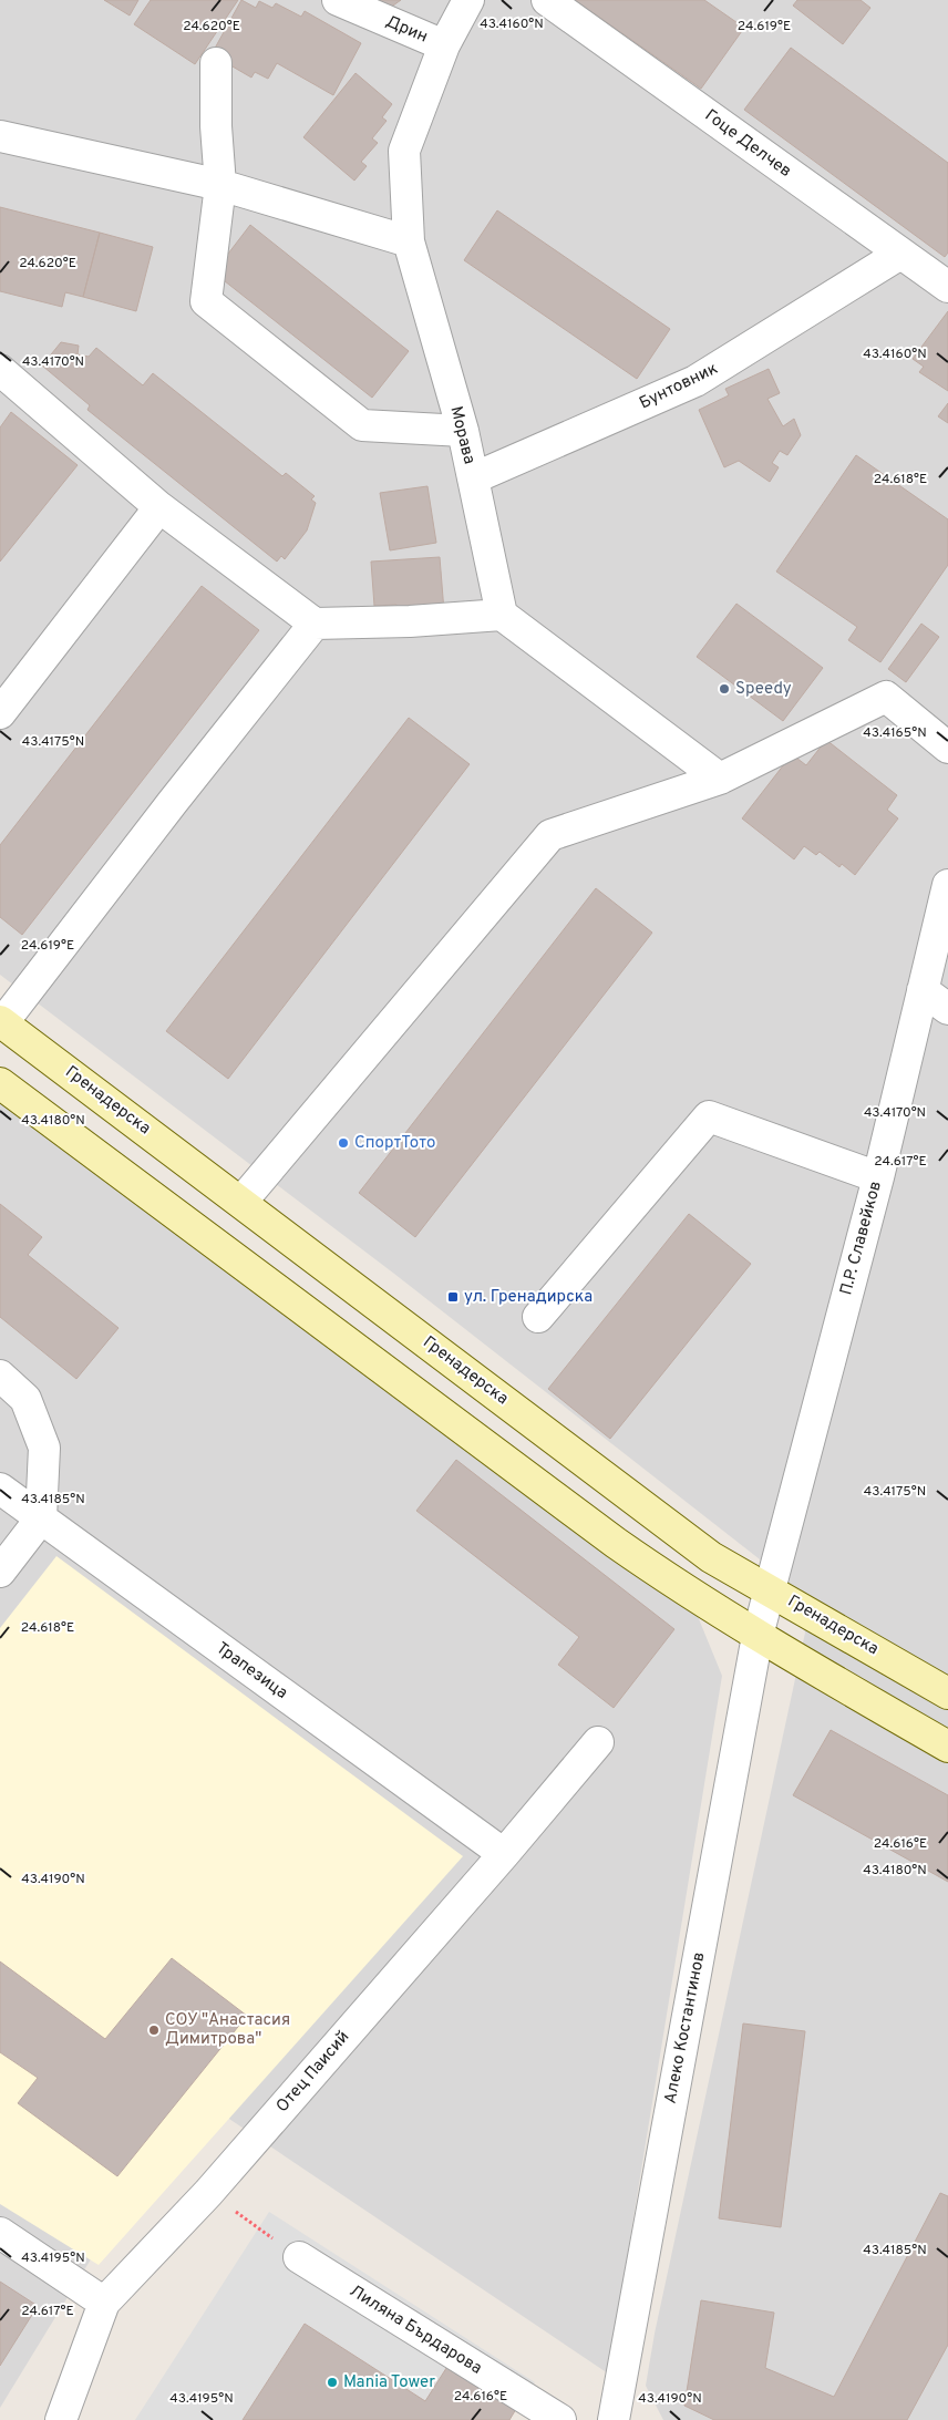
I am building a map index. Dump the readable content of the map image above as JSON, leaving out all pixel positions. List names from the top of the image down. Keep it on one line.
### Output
{"streets":{"street":["Дрин","Гоце Делчев","Бунтовник","Морава","Гренадерска","П.Р. Славейков","Трапезица","Алеко Костантинов","Отец Паисий","Лиляна Бърдарова"]},"crossings":[["Дрин","Морава"],["Гоце Делчев","Бунтовник"],["Бунтовник","Морава"],["Гренадерска","П.Р. Славейков"],["П.Р. Славейков","Алеко Костантинов"],["Трапезица","Отец Паисий"]],"places":{"other":["Speedy","СпортТото","СОУ \"Анастасия Димитрова\"","Mania Tower"],"transit":["ул. Гренадирска"]},"coordinates":["43.4160°N","24.620°E","24.619°E","43.4170°N","24.618°E","43.4165°N","43.4175°N","43.4180°N","24.617°E","43.4185°N","24.616°E","43.4190°N","43.4195°N"]}
